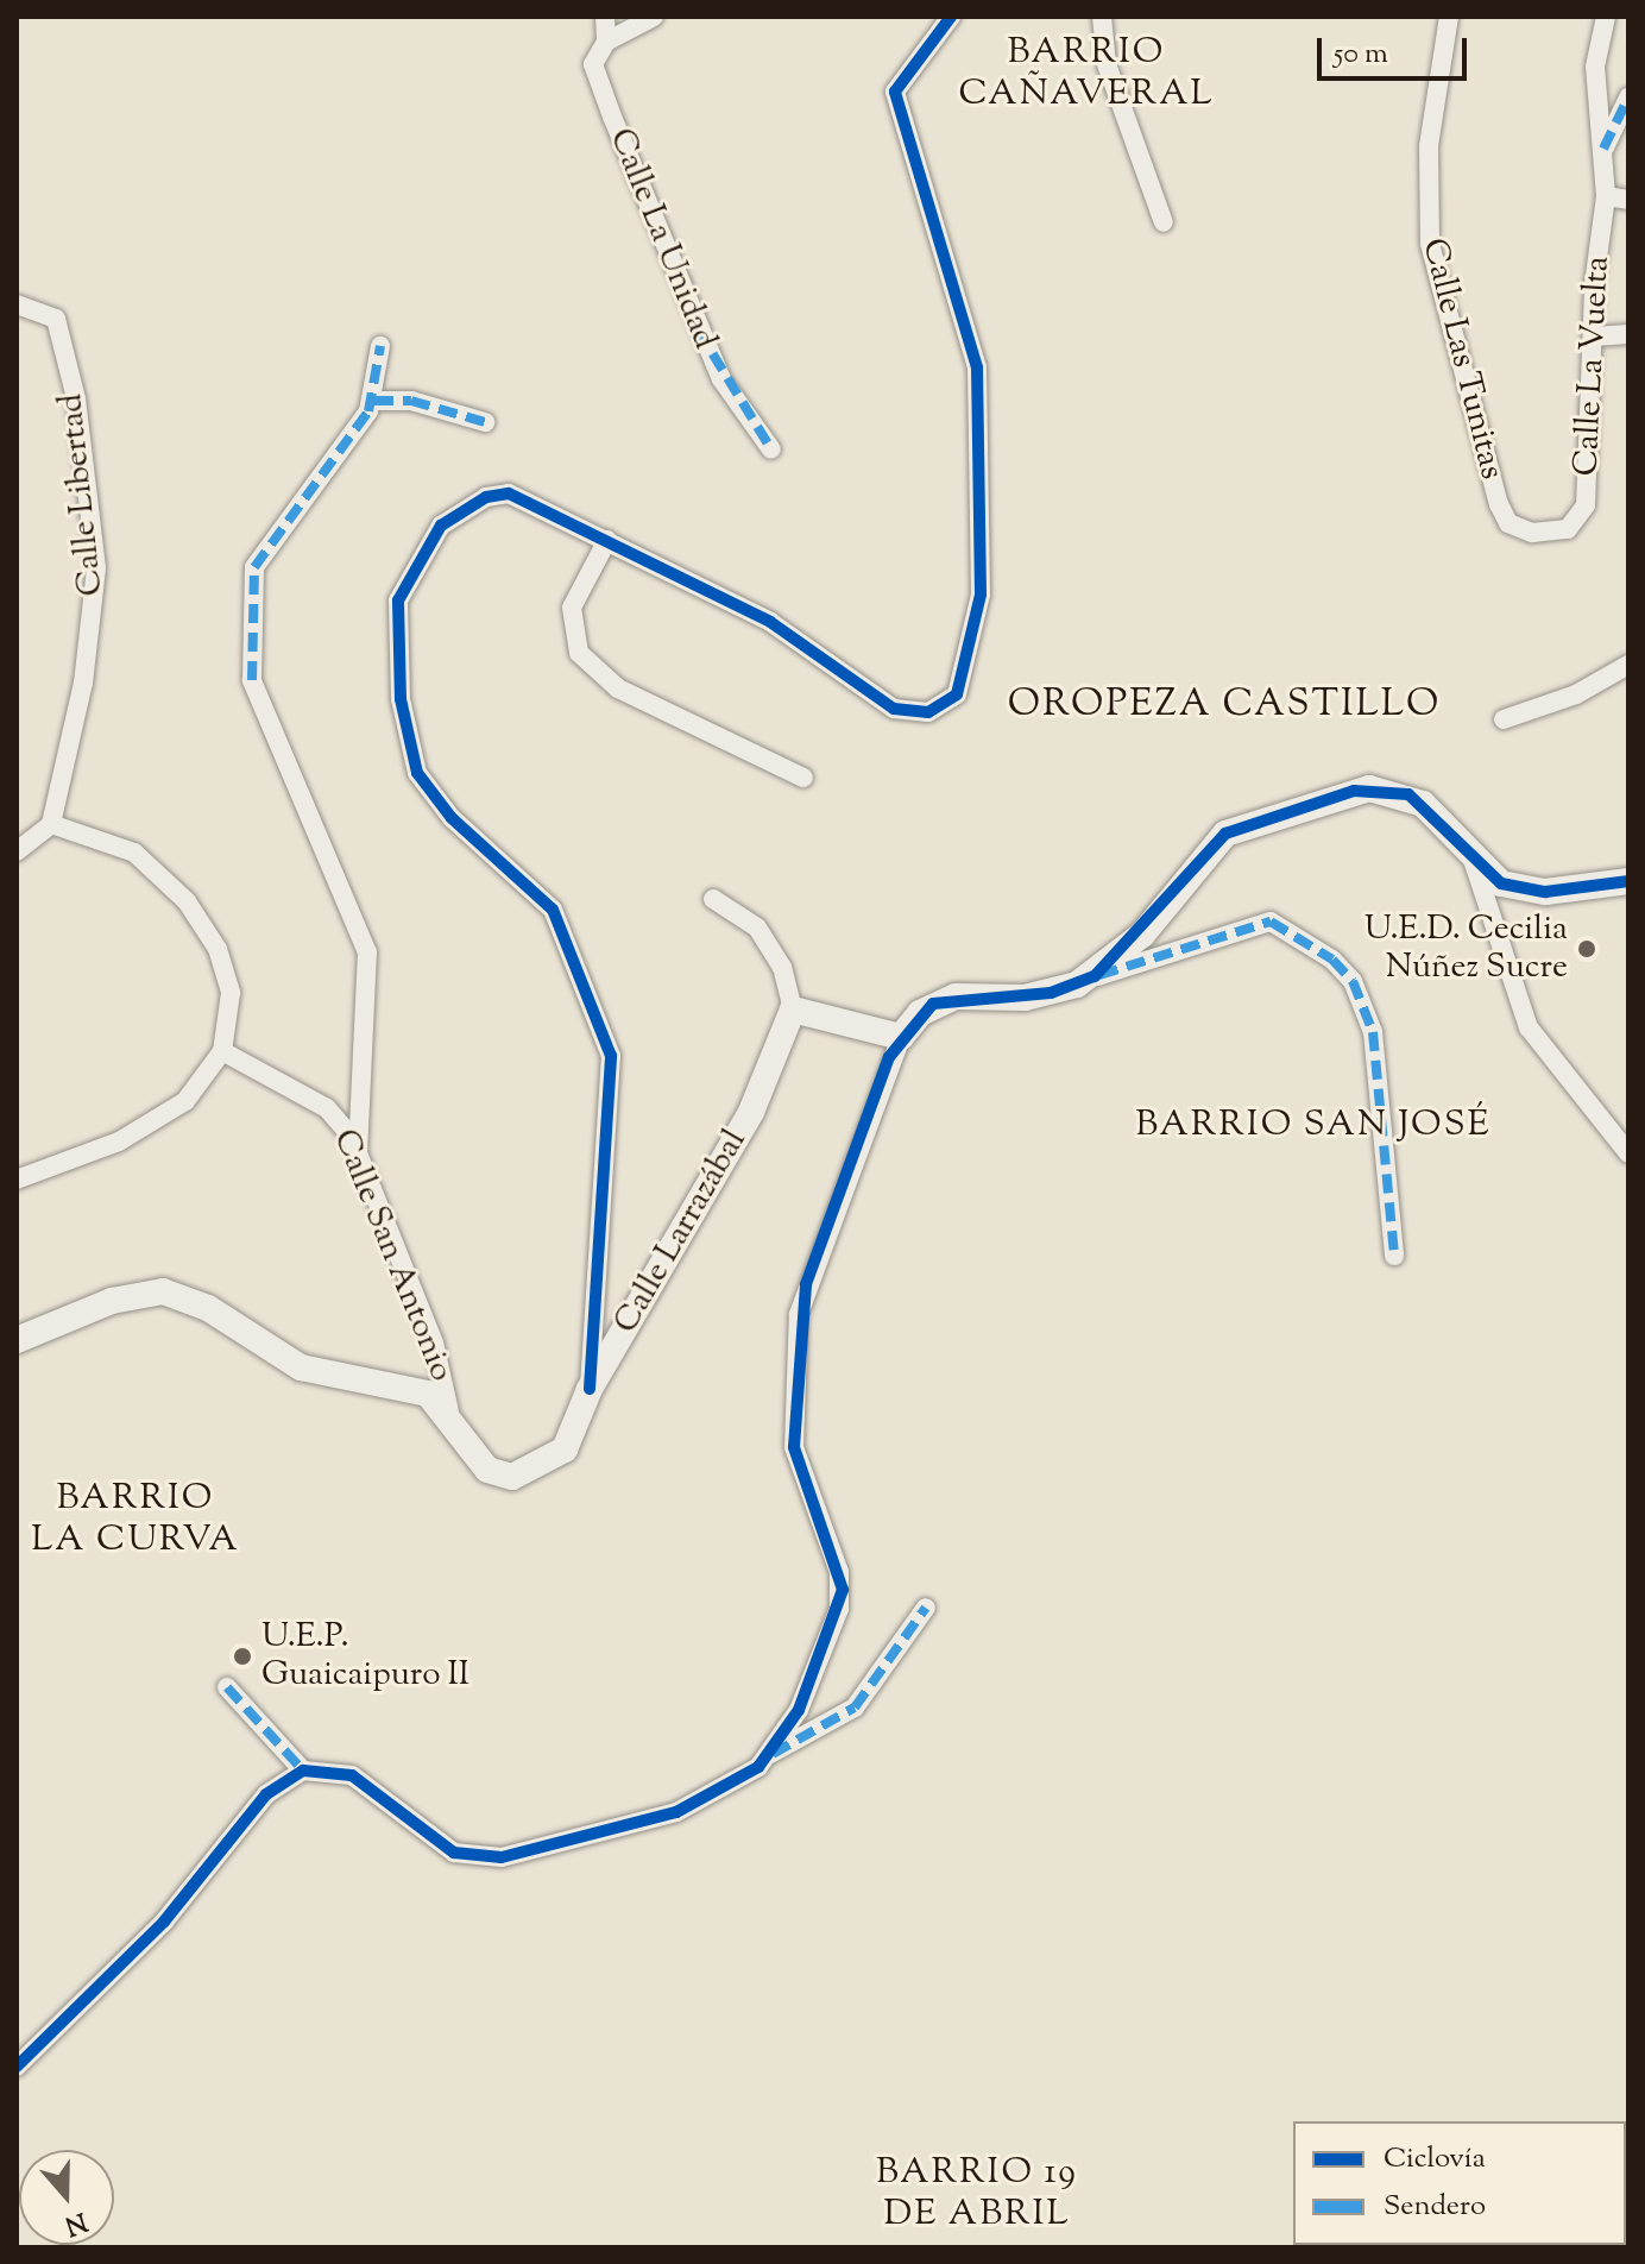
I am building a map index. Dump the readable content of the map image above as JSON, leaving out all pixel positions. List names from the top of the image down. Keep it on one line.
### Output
{"streets":{"street":["Calle La Unidad","Calle Las Tunitas","Calle La Vuelta","Calle Libertad","Calle Larrazábal","Calle San Antonio"]},"crossings":[["Calle Las Tunitas","Calle La Vuelta"],["Calle Larrazábal","Calle San Antonio"]],"districts":["BARRIO CAÑAVERAL","OROPEZA CASTILLO","BARRIO SAN JOSÉ","BARRIO LA CURVA","BARRIO 19 DE ABRIL"],"places":["U.E.D. Cecilia Núñez Sucre","U.E.P. Guaicaipuro II"],"legend":["Ciclovía","Sendero"],"scale_bar":"50 m","north":"bottom"}
